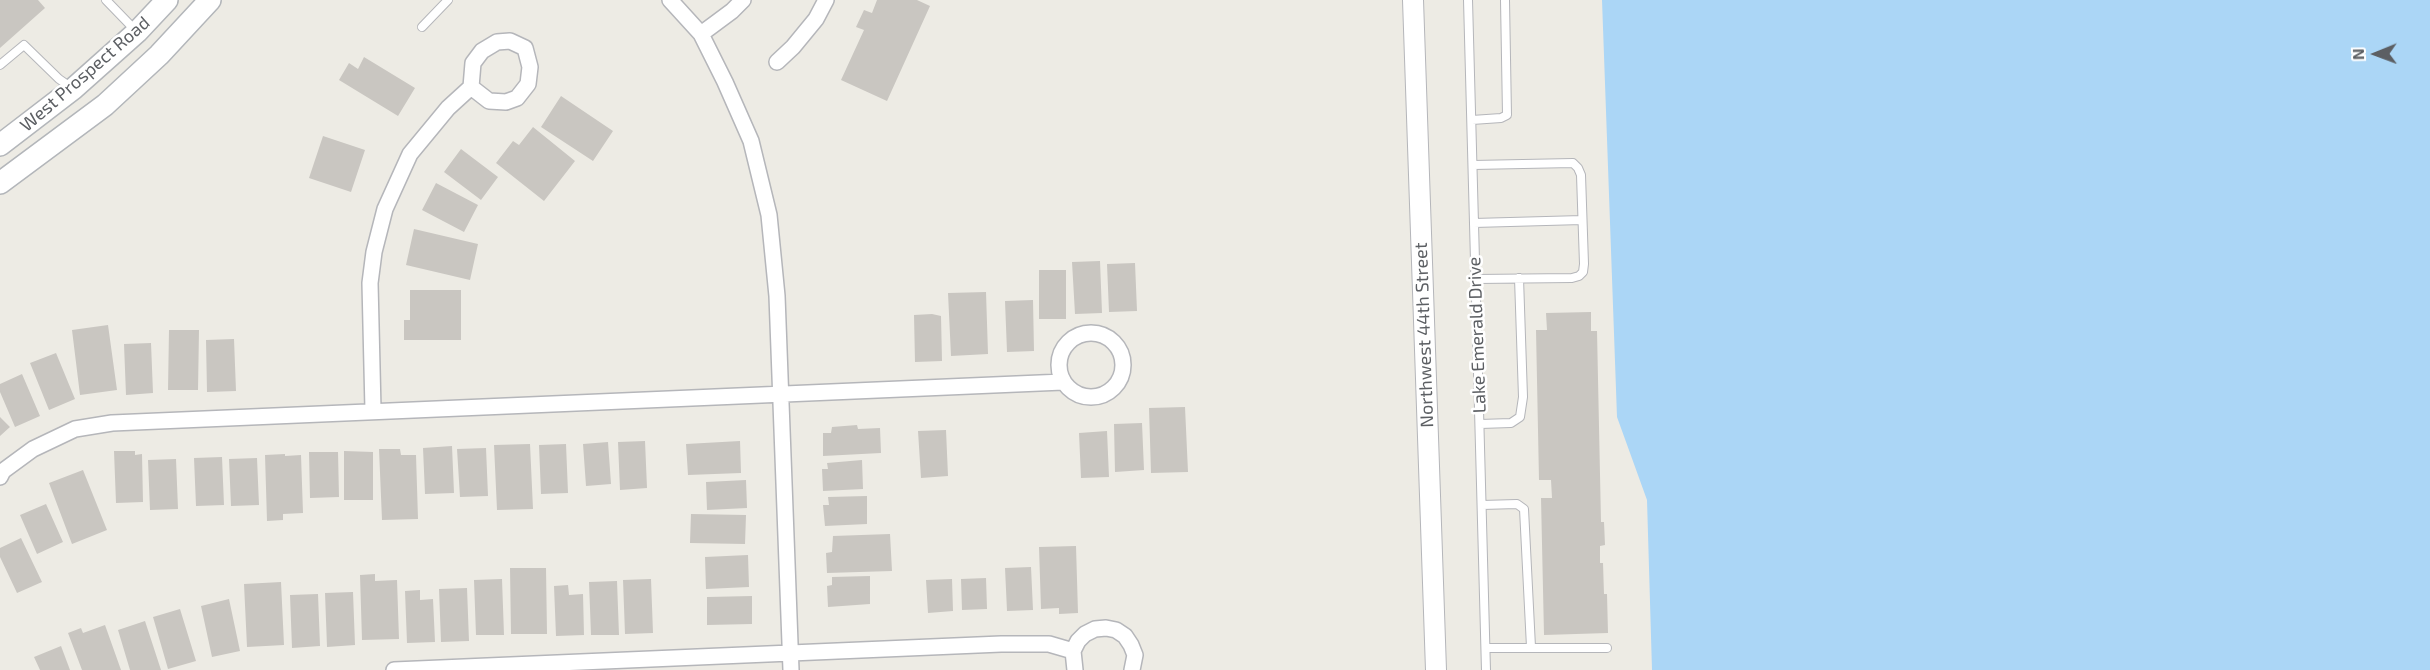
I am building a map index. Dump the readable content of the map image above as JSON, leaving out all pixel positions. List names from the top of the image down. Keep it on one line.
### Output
{"streets":{"main road":["West Prospect Road"],"street":["Northwest 44th Street"],"lane":["Lake Emerald Drive"]},"north":"left"}
